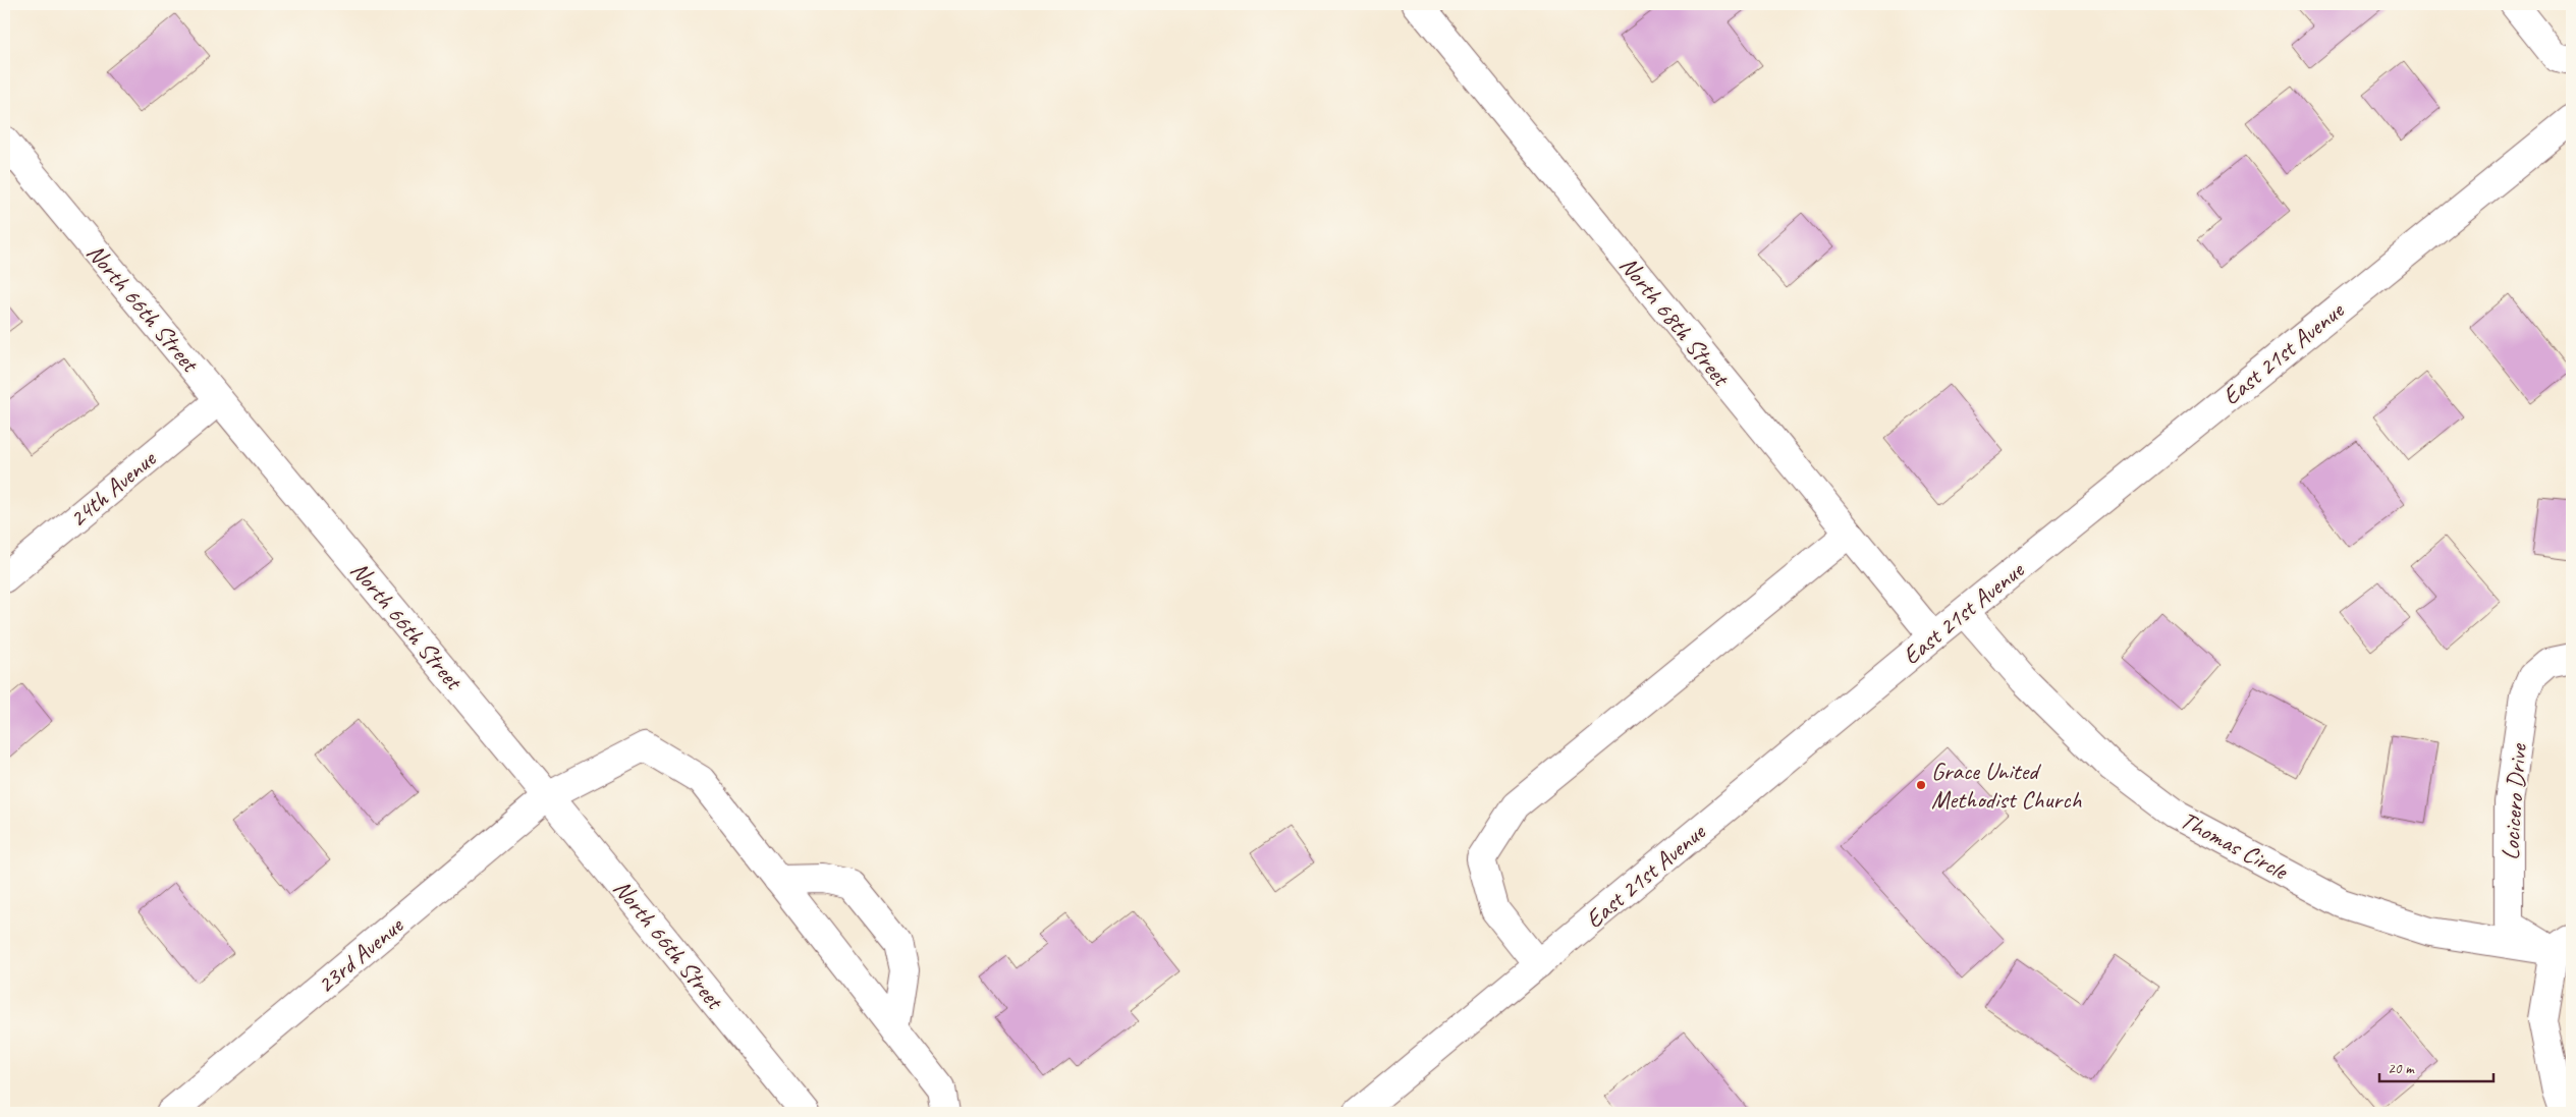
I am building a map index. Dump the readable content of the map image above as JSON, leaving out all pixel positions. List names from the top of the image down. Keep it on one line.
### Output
{"streets":{"street":["North 66th Street","North 68th Street","East 21st Avenue","24th Avenue","Locicero Drive","Thomas Circle","23rd Avenue"]},"crossings":[["North 66th Street","24th Avenue"],["North 66th Street","23rd Avenue"],["North 68th Street","East 21st Avenue"],["East 21st Avenue","Thomas Circle"],["Locicero Drive","Thomas Circle"]],"places":["Grace United Methodist Church"],"scale_bar":"20 m"}
